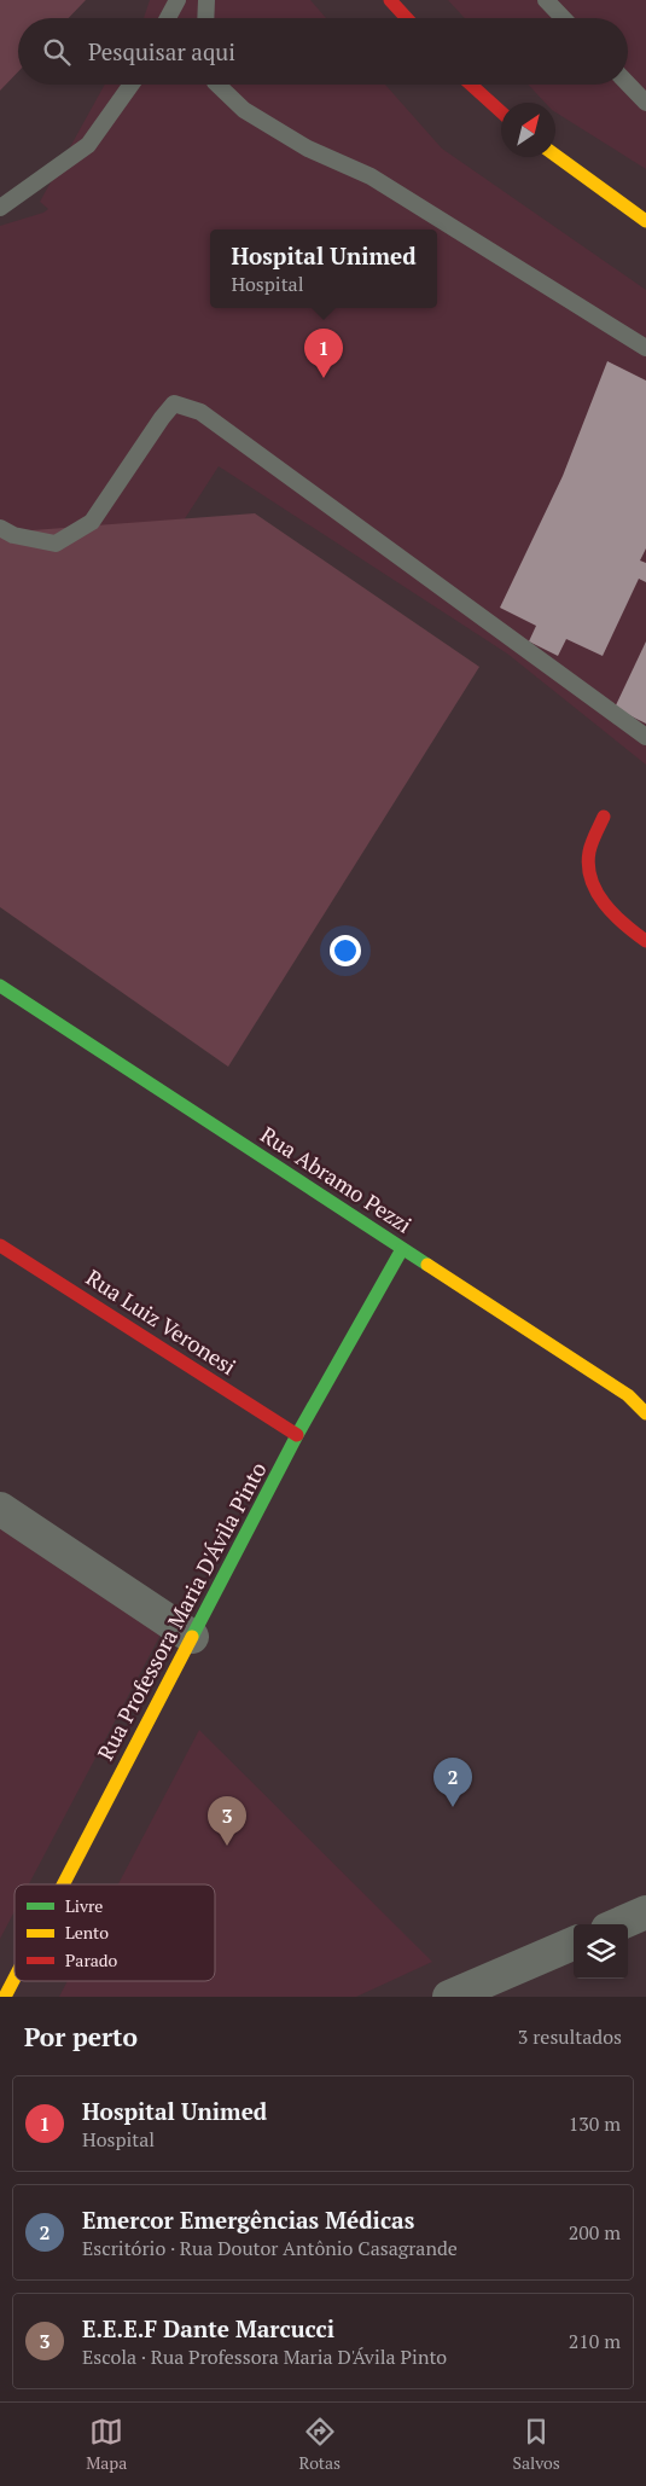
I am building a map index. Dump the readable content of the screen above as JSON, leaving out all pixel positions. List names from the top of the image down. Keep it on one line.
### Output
{"streets":{"street":["Rua Abramo Pezzi","Rua Luiz Veronesi","Rua Professora Maria D'Ávila Pinto"]},"crossings":[["Rua Abramo Pezzi","Rua Professora Maria D'Ávila Pinto"],["Rua Luiz Veronesi","Rua Professora Maria D'Ávila Pinto"]],"legend":["Livre","Lento","Parado"],"north":"top right","page":{"search":"Pesquisar aqui","popup":["Hospital Unimed","Hospital"],"pins":["1","2","3"],"heading":["Por perto","3 resultados"],"list":[{"mark":"1","name":"Hospital Unimed","note":"Hospital","value":"130 m"},{"mark":"2","name":"Emercor Emergências Médicas","note":"Escritório · Rua Doutor Antônio Casagrande","value":"200 m"},{"mark":"3","name":"E.E.E.F Dante Marcucci","note":"Escola · Rua Professora Maria D'Ávila Pinto","value":"210 m"}],"nav":["Mapa","Rotas","Salvos"]}}
